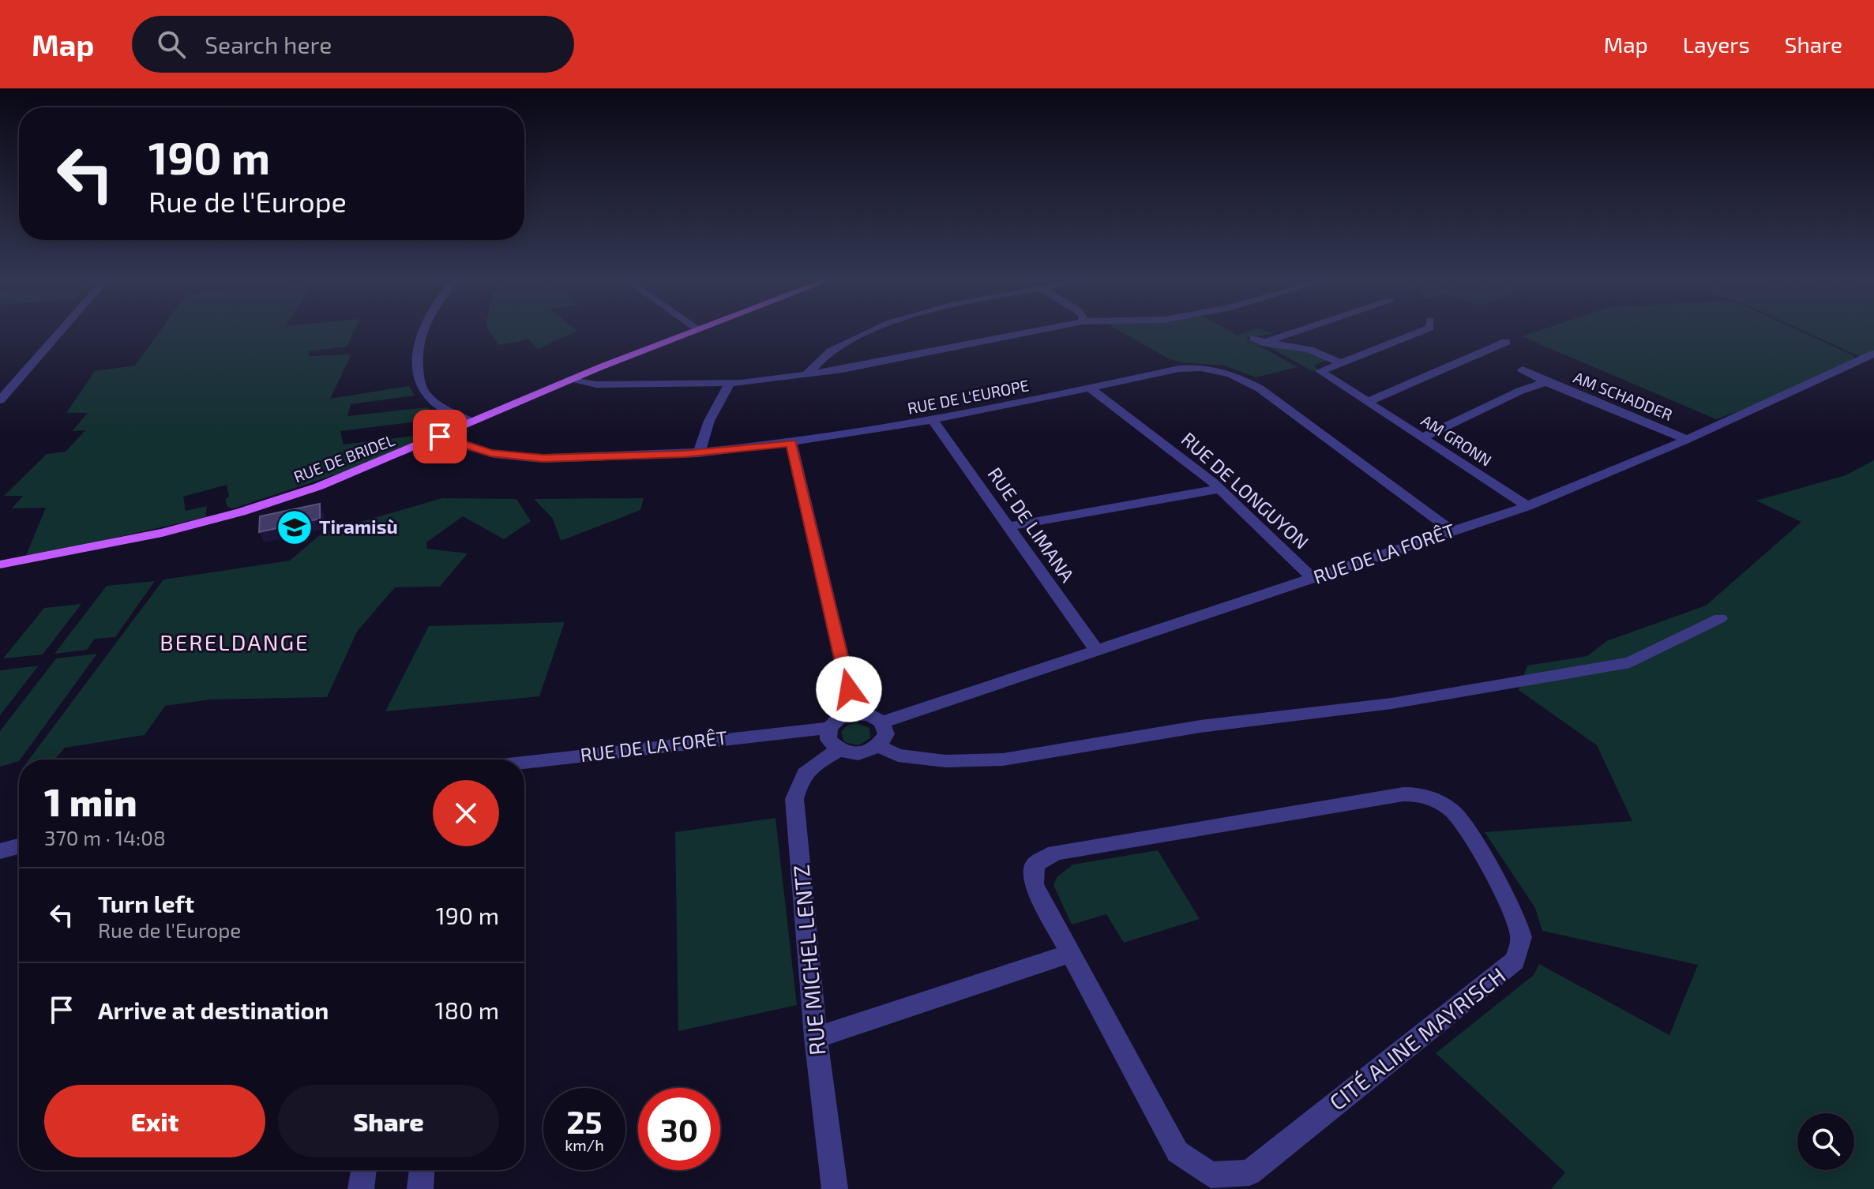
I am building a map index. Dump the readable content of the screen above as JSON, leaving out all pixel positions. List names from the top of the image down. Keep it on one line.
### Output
{"streets":{"main road":["RUE DE BRIDEL"],"street":["AM SCHADDER","RUE DE L'EUROPE","AM GRONN","RUE DE LONGUYON","RUE DE LIMANA","RUE DE LA FORÊT","RUE MICHEL LENTZ","CITÉ ALINE MAYRISCH"]},"crossings":[["AM SCHADDER","AM GRONN"],["AM SCHADDER","RUE DE LA FORÊT"],["RUE DE L'EUROPE","RUE DE BRIDEL"],["RUE DE L'EUROPE","RUE DE LONGUYON"],["RUE DE L'EUROPE","RUE DE LIMANA"],["RUE DE L'EUROPE","RUE DE LA FORÊT"],["AM GRONN","RUE DE LA FORÊT"],["RUE DE LONGUYON","RUE DE LA FORÊT"],["RUE DE LIMANA","RUE DE LA FORÊT"],["RUE DE LA FORÊT","RUE MICHEL LENTZ"]],"districts":["BERELDANGE"],"places":{"school or university":["Tiramisù"]},"page":{"header":"Map","search":"Search here","nav":["Map","Layers","Share"],"turn":["190 m","Rue de l'Europe"],"heading":["1 min","370 m · 14:08"],"list":[{"name":"Turn left","note":"Rue de l'Europe","value":"190 m"},{"name":"Arrive at destination","value":"180 m"}],"buttons":["Exit","Share"],"speed":"25 km/h","limit":"30"}}
